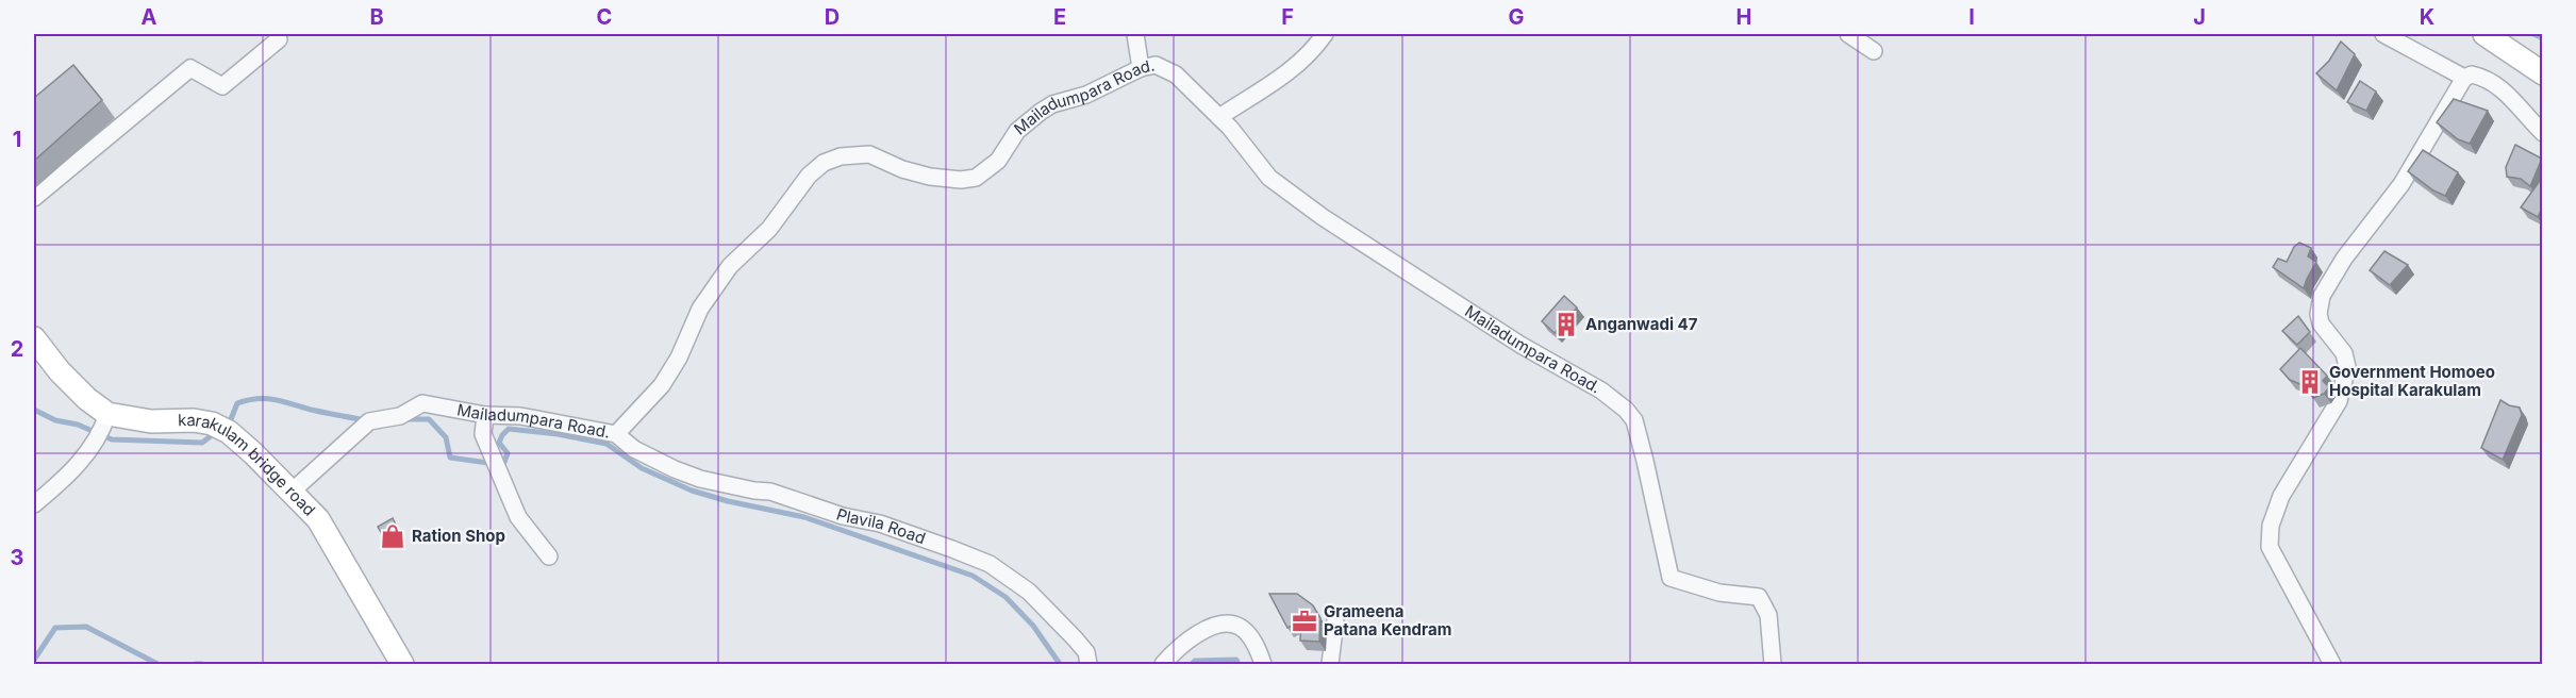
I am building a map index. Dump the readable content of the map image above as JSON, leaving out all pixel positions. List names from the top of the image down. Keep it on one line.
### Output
{"streets":{"main road":["karakulam bridge road"],"street":["Mailadumpara Road.","Plavila Road"]},"crossings":[["Mailadumpara Road.","karakulam bridge road"],["Mailadumpara Road.","Plavila Road"]],"places":{"building":["Anganwadi 47","Government Homoeo Hospital Karakulam"],"shop":["Ration Shop"],"office":["Grameena Patana Kendram"]},"grid":{"columns":["A","B","C","D","E","F","G","H","I","J","K"],"rows":["1","2","3"]}}
